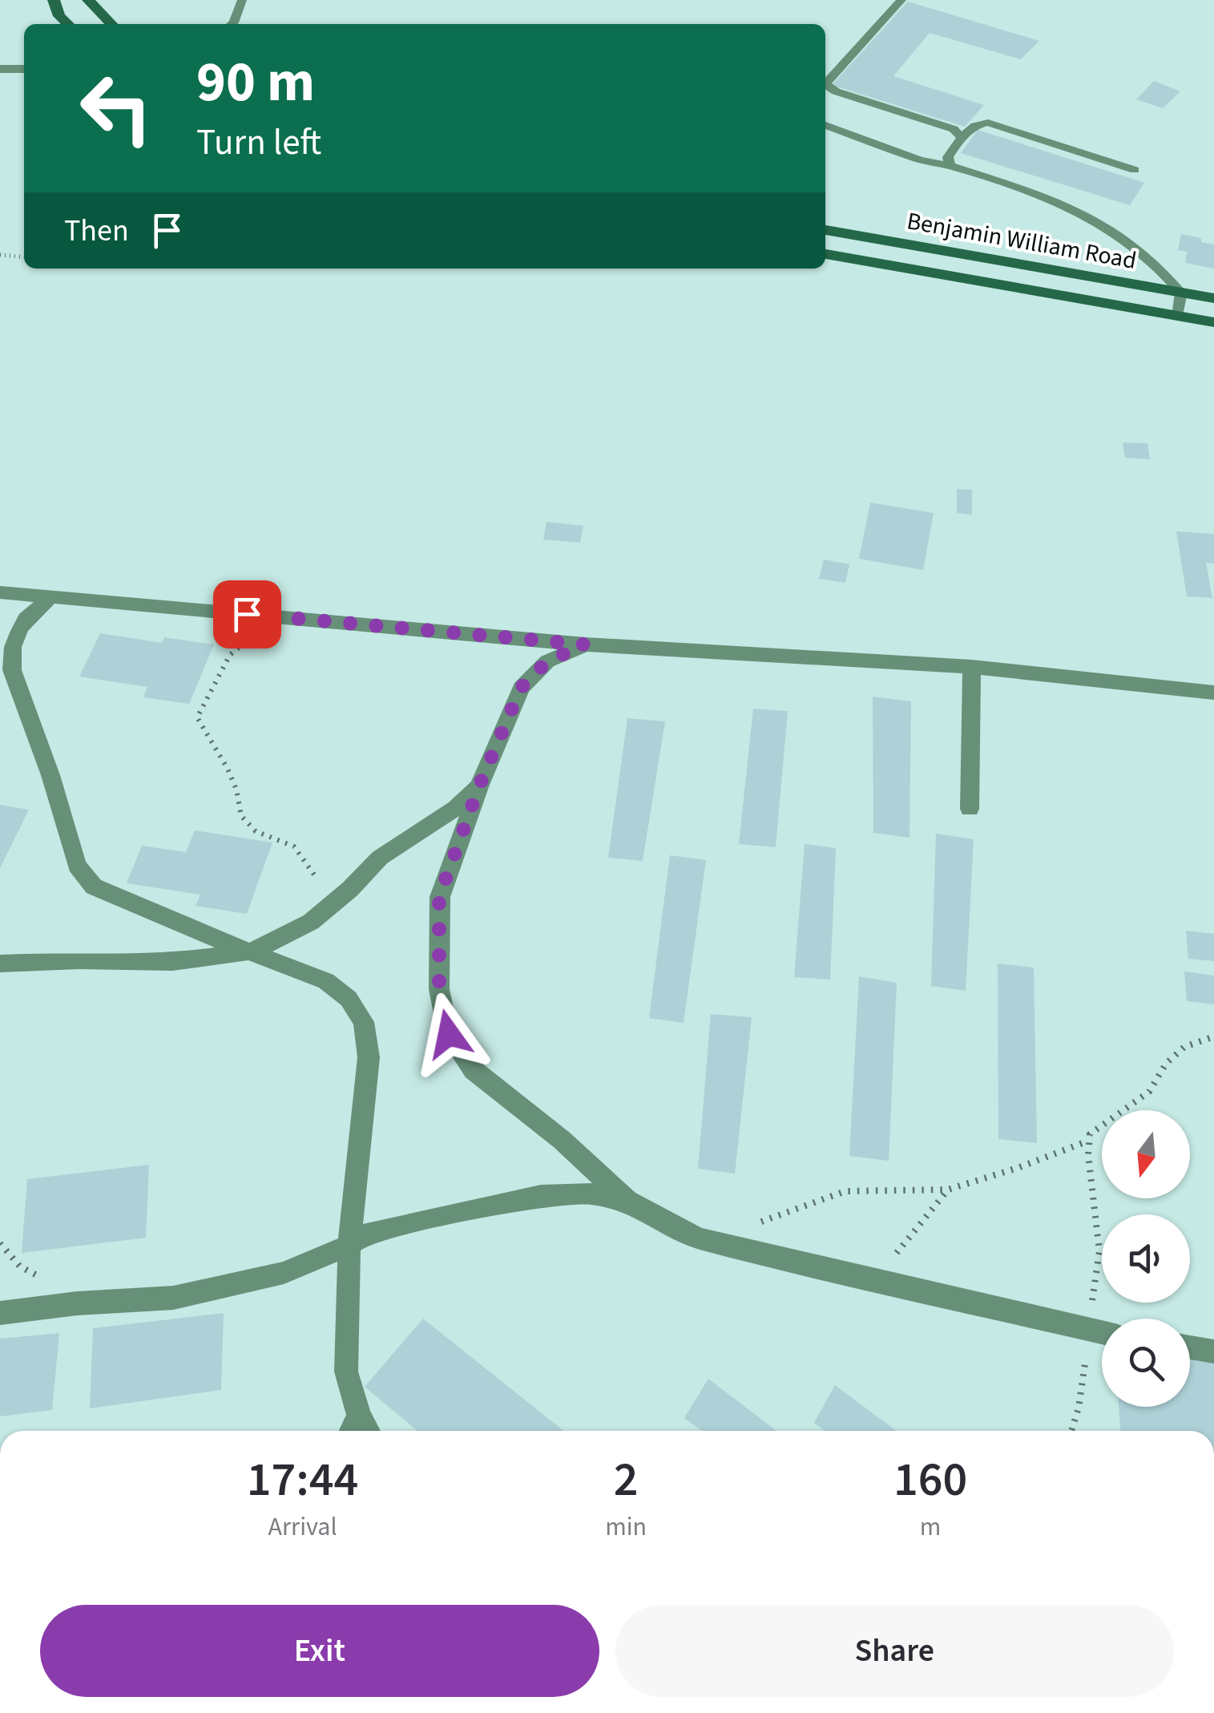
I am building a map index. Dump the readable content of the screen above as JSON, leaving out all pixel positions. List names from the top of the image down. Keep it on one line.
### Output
{"streets":{"main road":["Benjamin William Road"]},"north":"bottom","page":{"turn":["90 m","Turn left"],"then":"Then","eta":["17:44","Arrival","2","min","160","m"],"buttons":["Exit","Share"]}}
